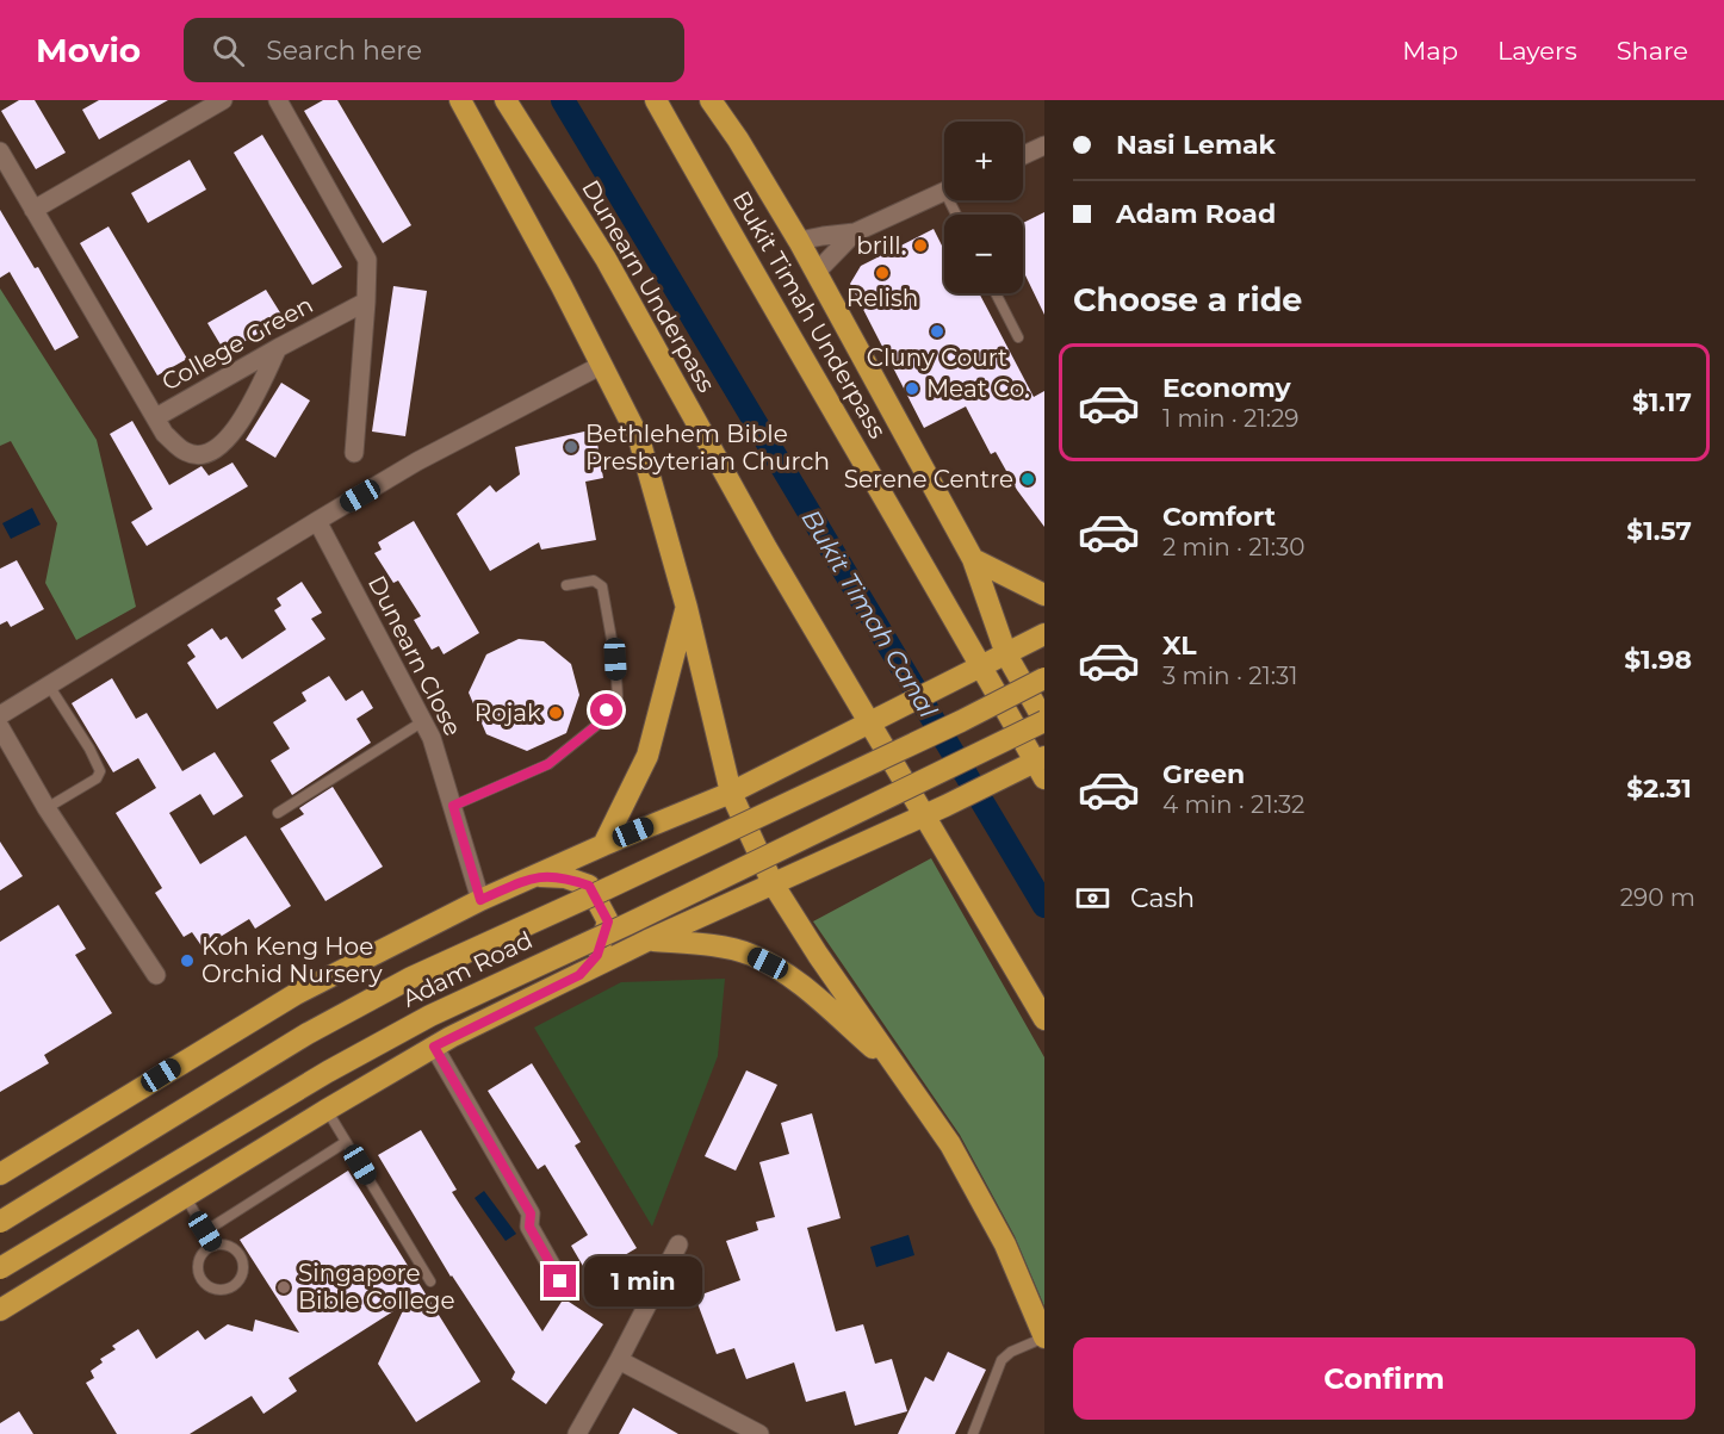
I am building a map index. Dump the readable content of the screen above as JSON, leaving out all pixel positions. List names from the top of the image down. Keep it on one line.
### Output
{"streets":{"highway":["Dunearn Underpass","Bukit Timah Underpass","Adam Road"],"street":["College Green","Dunearn Close"]},"water":["Bukit Timah Canal"],"places":["brill.","Relish","Cluny Court","Meat Co.","Bethlehem Bible Presbyterian Church","Serene Centre","Rojak","Koh Keng Hoe Orchid Nursery","Singapore Bible College"],"page":{"header":"Movio","search":"Search here","nav":["Map","Layers","Share"],"banner":["Nasi Lemak","Adam Road"],"map_buttons":["+","−"],"heading":"Choose a ride","list":[{"name":"Economy","note":"1 min · 21:29","value":"$1.17"},{"name":"Comfort","note":"2 min · 21:30","value":"$1.57"},{"name":"XL","note":"3 min · 21:31","value":"$1.98"},{"name":"Green","note":"4 min · 21:32","value":"$2.31"}],"pay":["Cash","290 m"],"bubble":"1 min","buttons":"Confirm"}}
